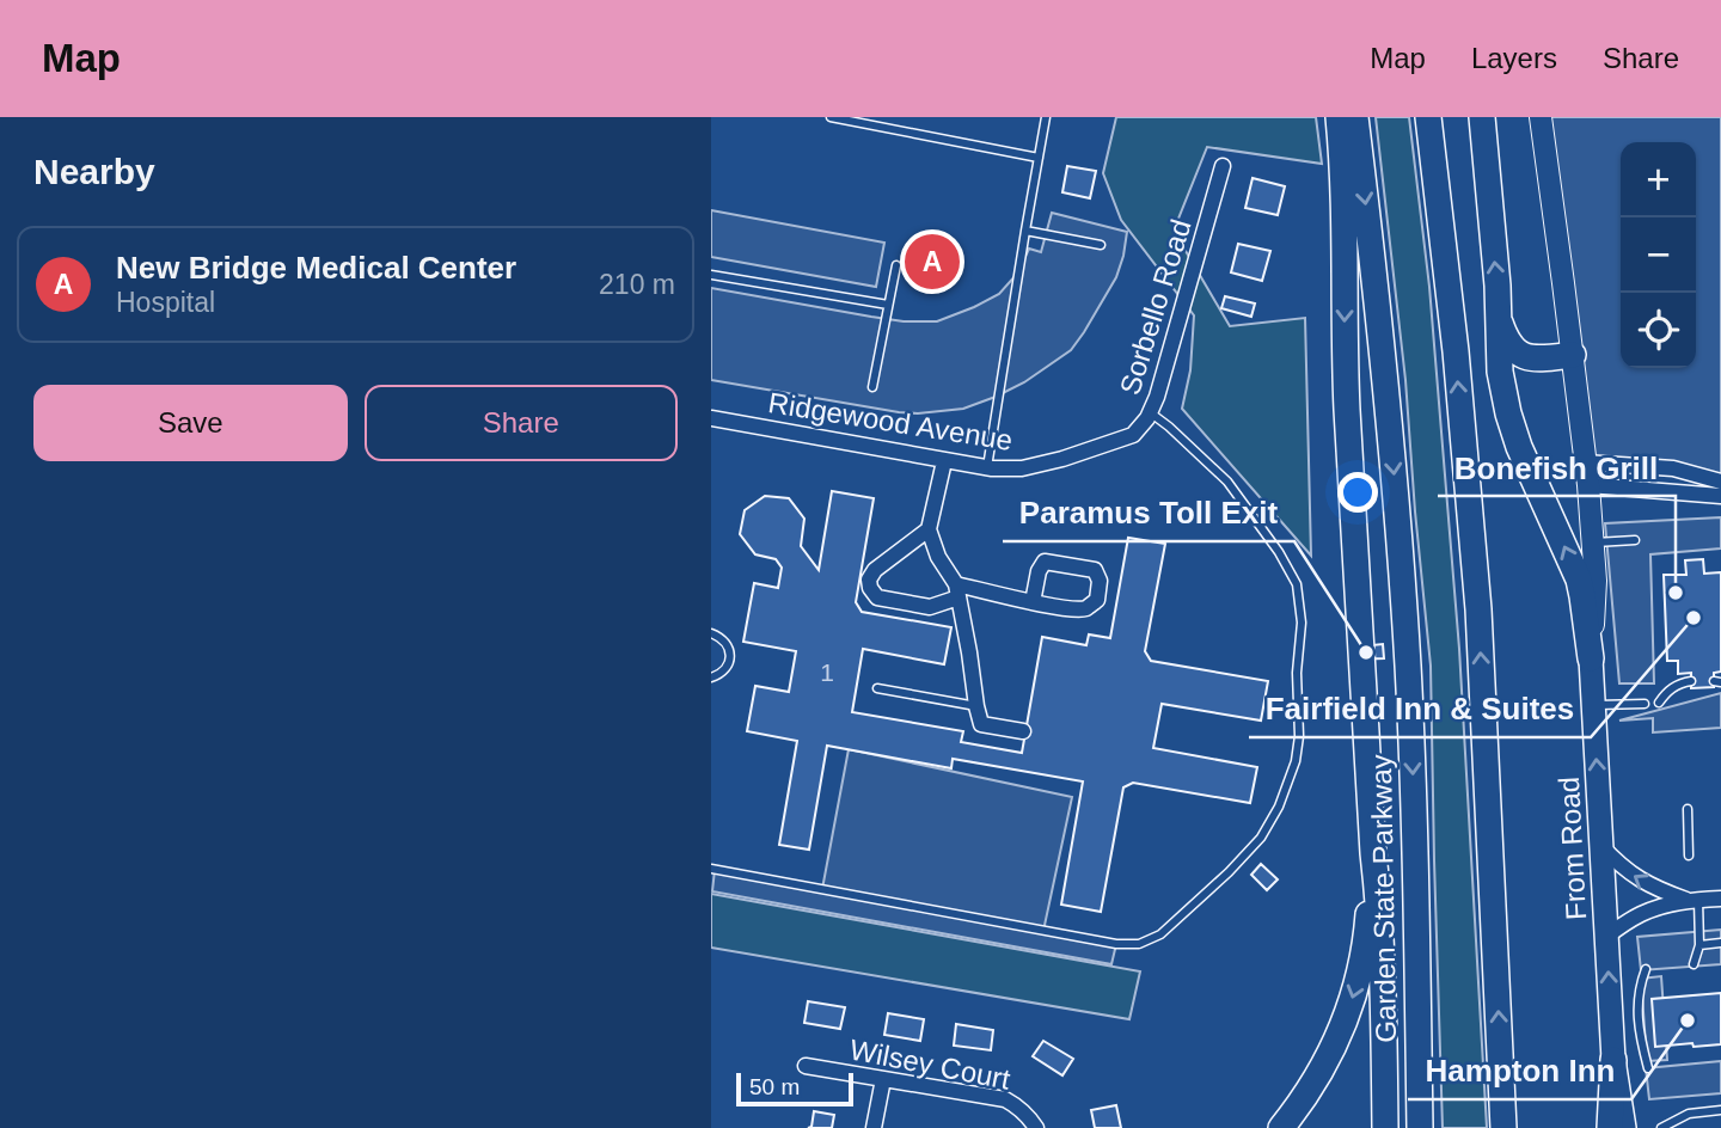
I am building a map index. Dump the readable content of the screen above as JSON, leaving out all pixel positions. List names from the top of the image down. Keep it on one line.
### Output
{"streets":{"highway":["Garden State Parkway"],"main road":["From Road"],"street":["Sorbello Road","Ridgewood Avenue","Wilsey Court"]},"crossings":[["Sorbello Road","Ridgewood Avenue"]],"places":["Bonefish Grill","Fairfield Inn & Suites","Paramus Toll Exit","Hampton Inn"],"house_numbers":["1"],"scale_bar":"50 m","page":{"header":"Map","nav":["Map","Layers","Share"],"heading":"Nearby","map_buttons":["+","−"],"list":[{"mark":"A","name":"New Bridge Medical Center","note":"Hospital","value":"210 m"}],"pins":"A","buttons":["Save","Share"],"scale":"50 m"}}
